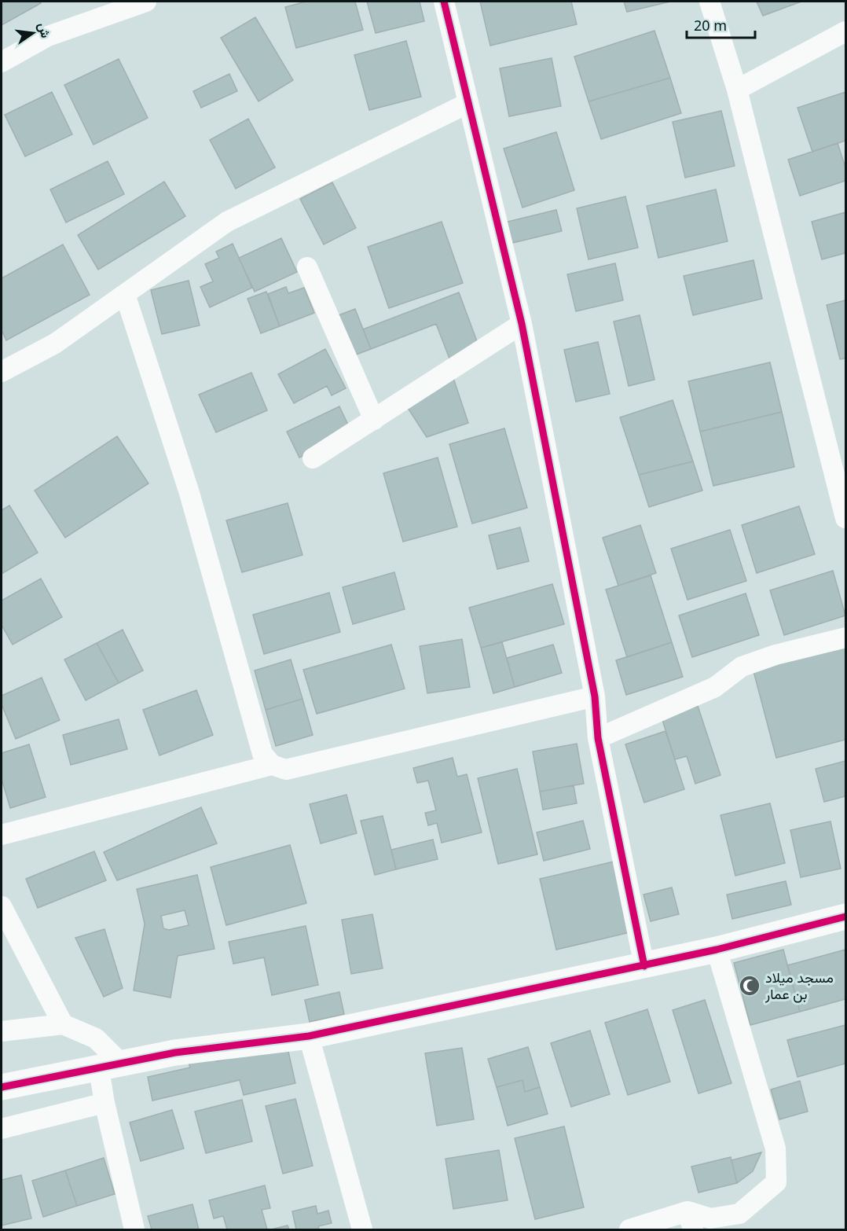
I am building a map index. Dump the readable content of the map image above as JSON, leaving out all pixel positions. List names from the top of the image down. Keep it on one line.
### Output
{"places":{"mosque":["مسجد ميلاد بن عمار"]},"scale_bar":"20 m","north":"right"}
